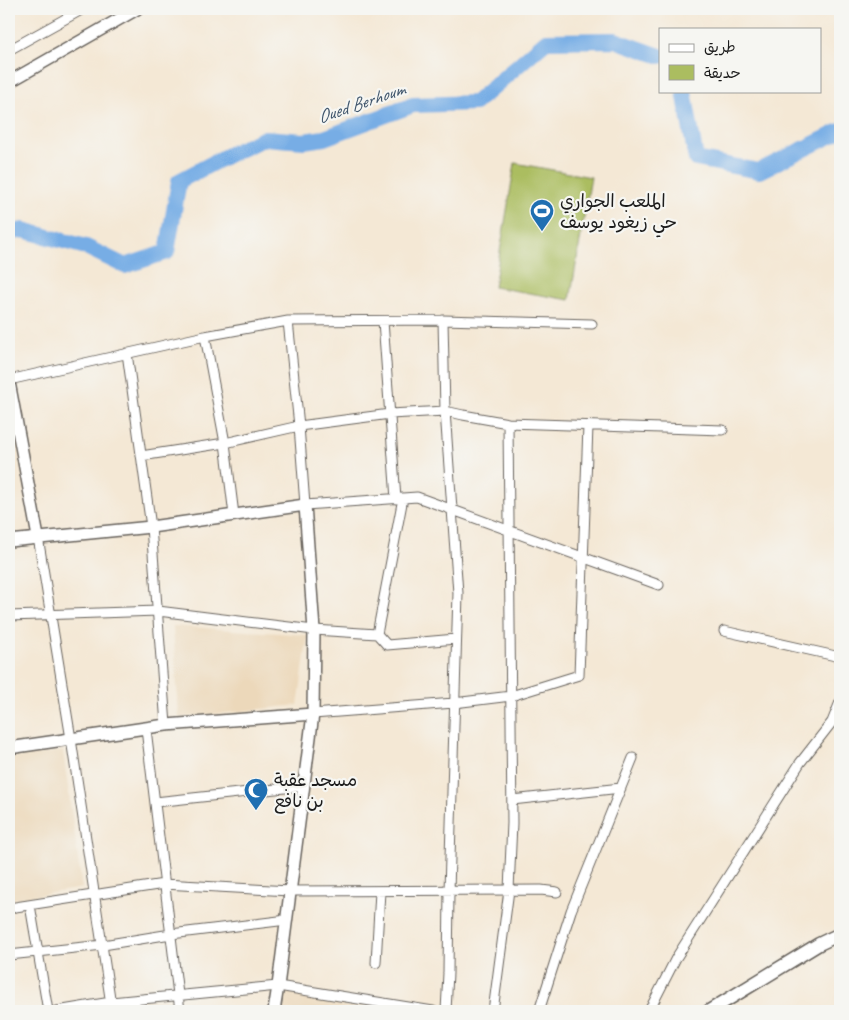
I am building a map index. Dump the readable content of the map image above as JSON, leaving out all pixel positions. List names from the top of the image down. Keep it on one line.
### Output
{"water":["Oued Berhoum"],"places":{"sports":["الملعب الجواري حي زيغود يوسف"],"mosque":["مسجد عقبة بن نافع"]},"legend":["طريق","حديقة"]}
